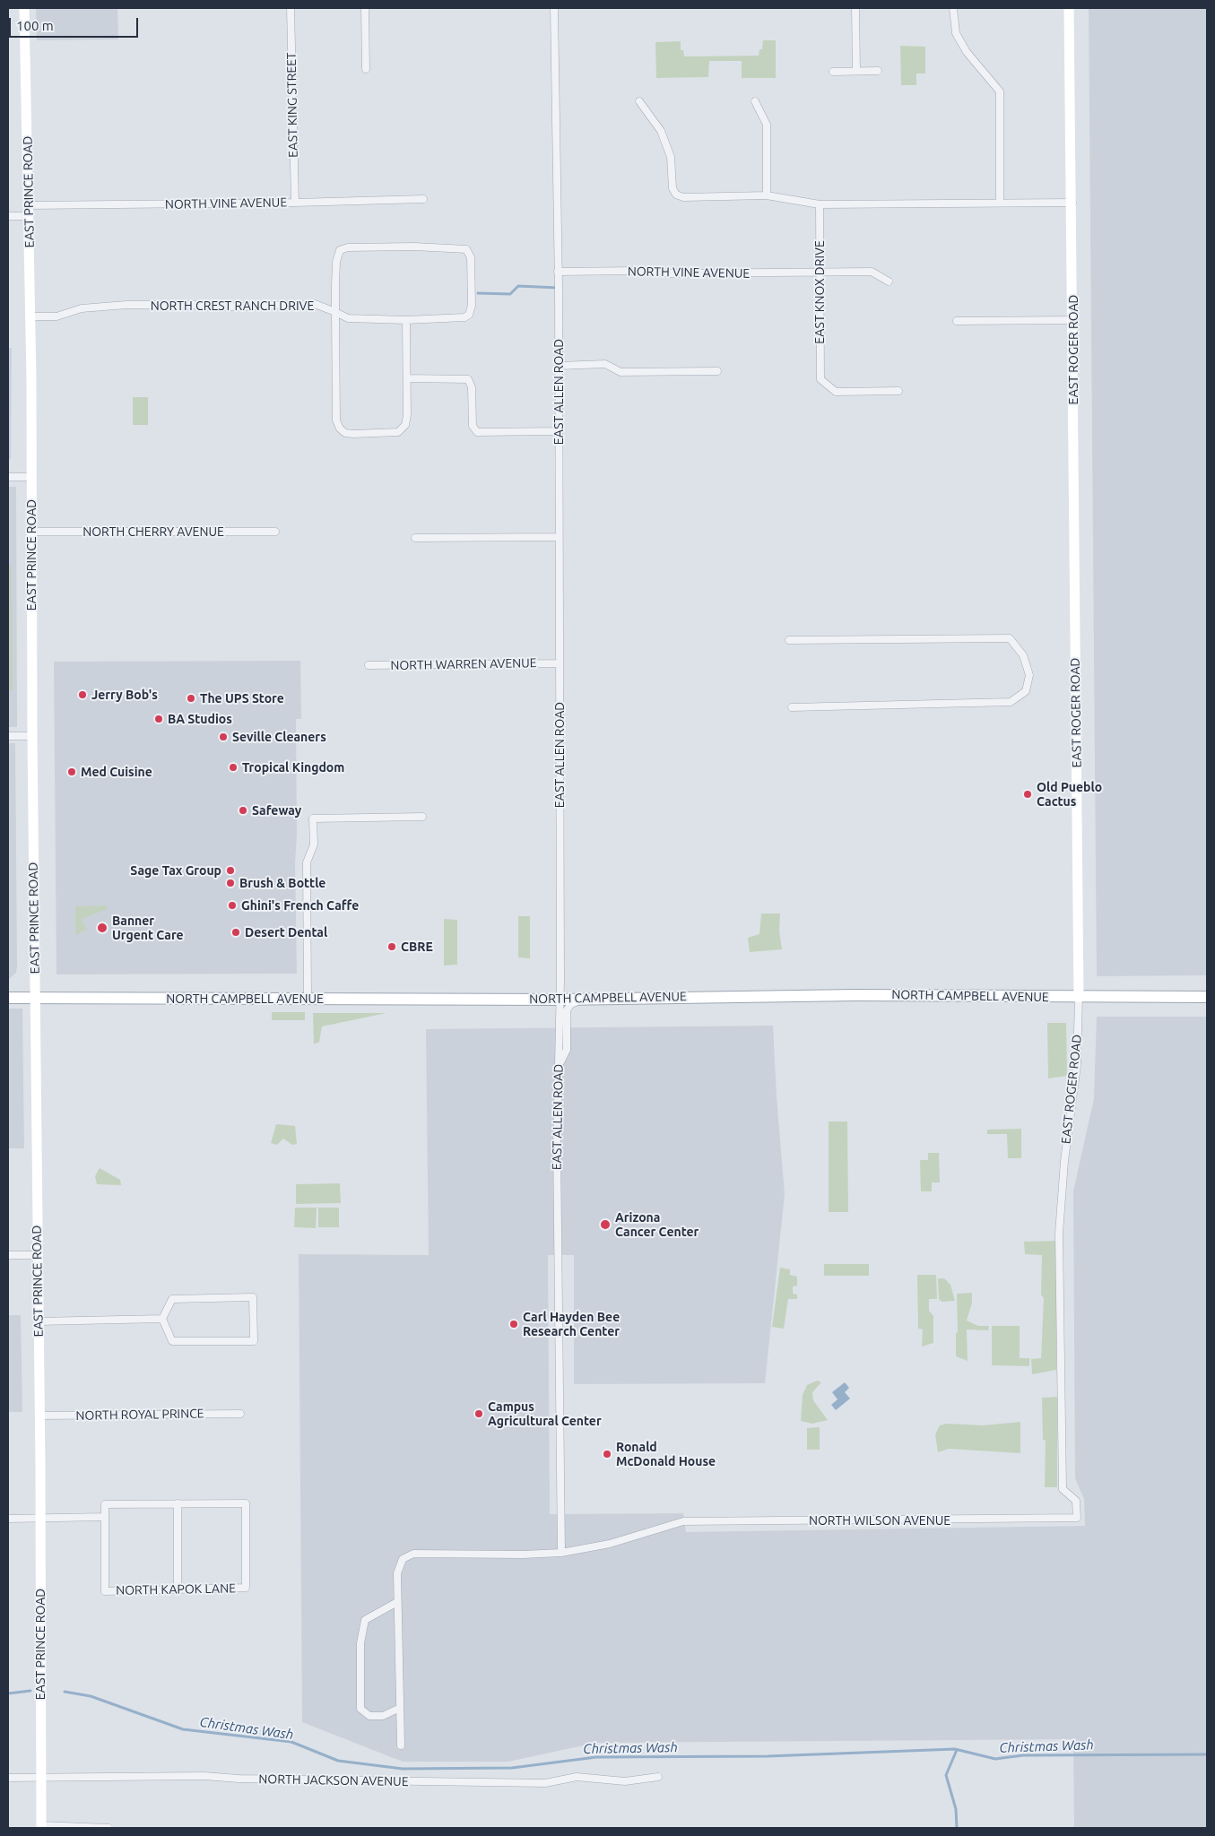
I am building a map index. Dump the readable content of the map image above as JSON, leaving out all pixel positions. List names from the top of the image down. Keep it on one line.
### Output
{"streets":{"main road":["EAST PRINCE ROAD","EAST ROGER ROAD","NORTH CAMPBELL AVENUE"],"street":["EAST KING STREET","NORTH VINE AVENUE","EAST KNOX DRIVE","NORTH CREST RANCH DRIVE","EAST ALLEN ROAD","NORTH CHERRY AVENUE","NORTH WARREN AVENUE","NORTH ROYAL PRINCE","NORTH WILSON AVENUE","NORTH KAPOK LANE","NORTH JACKSON AVENUE"]},"crossings":[["EAST KING STREET","NORTH VINE AVENUE"],["EAST PRINCE ROAD","NORTH VINE AVENUE"],["EAST PRINCE ROAD","NORTH CREST RANCH DRIVE"],["EAST PRINCE ROAD","NORTH CHERRY AVENUE"],["EAST PRINCE ROAD","NORTH CAMPBELL AVENUE"],["EAST PRINCE ROAD","NORTH ROYAL PRINCE"],["EAST PRINCE ROAD","NORTH JACKSON AVENUE"],["NORTH VINE AVENUE","EAST KNOX DRIVE"],["NORTH VINE AVENUE","EAST ALLEN ROAD"],["EAST ROGER ROAD","NORTH CAMPBELL AVENUE"],["EAST ROGER ROAD","NORTH WILSON AVENUE"],["EAST ALLEN ROAD","NORTH WARREN AVENUE"],["EAST ALLEN ROAD","NORTH CAMPBELL AVENUE"],["EAST ALLEN ROAD","NORTH WILSON AVENUE"]],"water":["Christmas Wash"],"places":["Jerry Bob's","The UPS Store","BA Studios","Seville Cleaners","Tropical Kingdom","Med Cuisine","Old Pueblo Cactus","Safeway","Sage Tax Group","Brush & Bottle","Ghini's French Caffe","Banner Urgent Care","Desert Dental","CBRE","Arizona Cancer Center","Carl Hayden Bee Research Center","Campus Agricultural Center","Ronald McDonald House"],"scale_bar":"100 m"}
